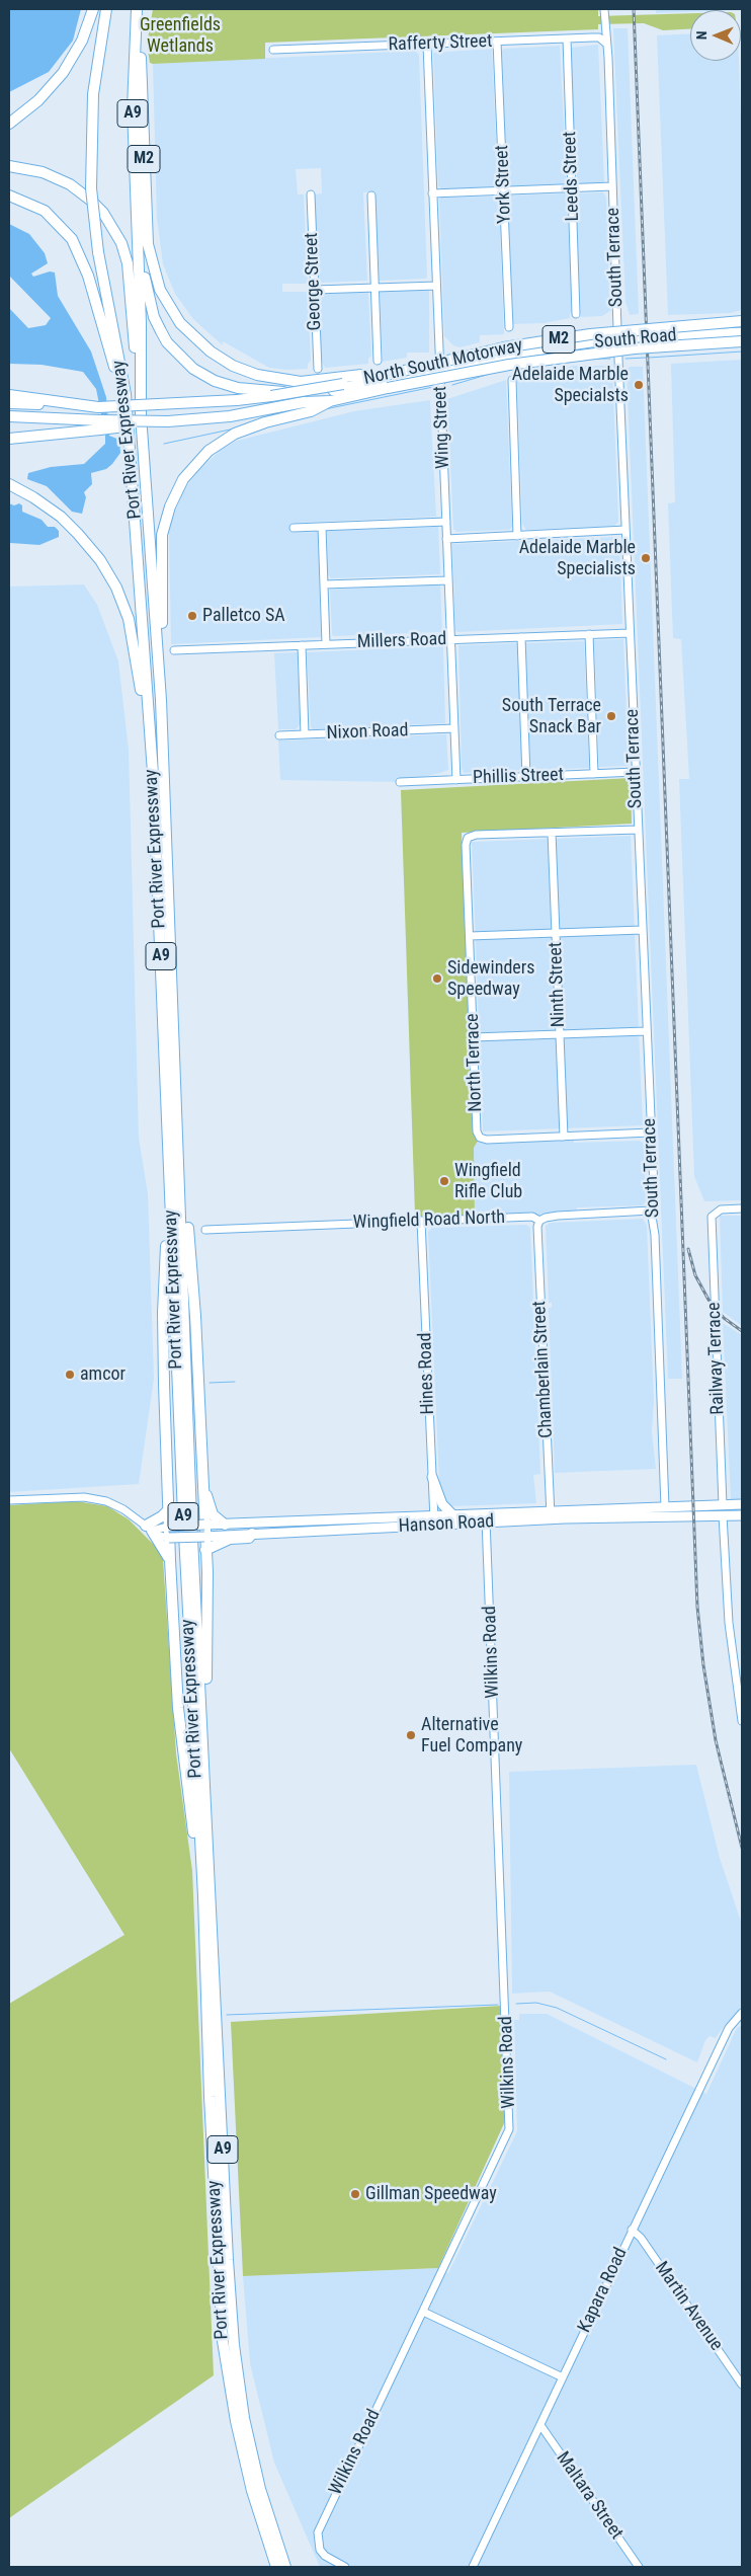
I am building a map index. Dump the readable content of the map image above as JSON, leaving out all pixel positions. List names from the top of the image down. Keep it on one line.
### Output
{"streets":{"highway":["A9","M2","North South Motorway","Port River Expressway"],"main road":["South Road","Hanson Road"],"street":["Rafferty Street","Leeds Street","York Street","South Terrace","George Street","Wing Street","Millers Road","Nixon Road","Phillis Street","Ninth Street","North Terrace","Wingfield Road North","Railway Terrace","Chamberlain Street","Hines Road","Wilkins Road","Kapara Road","Martin Avenue","Maltara Street"]},"crossings":[["Rafferty Street","Leeds Street"],["Rafferty Street","York Street"],["Rafferty Street","South Terrace"],["Rafferty Street","Wing Street"],["A9","Port River Expressway"],["M2","North South Motorway"],["South Terrace","South Road"],["South Terrace","Millers Road"],["South Terrace","Phillis Street"],["South Terrace","Wingfield Road North"],["South Terrace","Hanson Road"],["South Road","North South Motorway"],["South Road","Wing Street"],["Wing Street","Millers Road"],["Wing Street","Nixon Road"],["Wing Street","Phillis Street"],["Ninth Street","North Terrace"],["Wingfield Road North","Chamberlain Street"],["Wingfield Road North","Hines Road"],["Railway Terrace","Hanson Road"],["Chamberlain Street","Hanson Road"],["Hines Road","Hanson Road"],["Hanson Road","Wilkins Road"],["Kapara Road","Martin Avenue"],["Kapara Road","Maltara Street"]],"parks":["Greenfields Wetlands"],"places":["Adelaide Marble Specialsts","Adelaide Marble Specialists","Palletco SA","South Terrace Snack Bar","Sidewinders Speedway","Wingfield Rifle Club","amcor","Alternative Fuel Company","Gillman Speedway"],"north":"left"}
